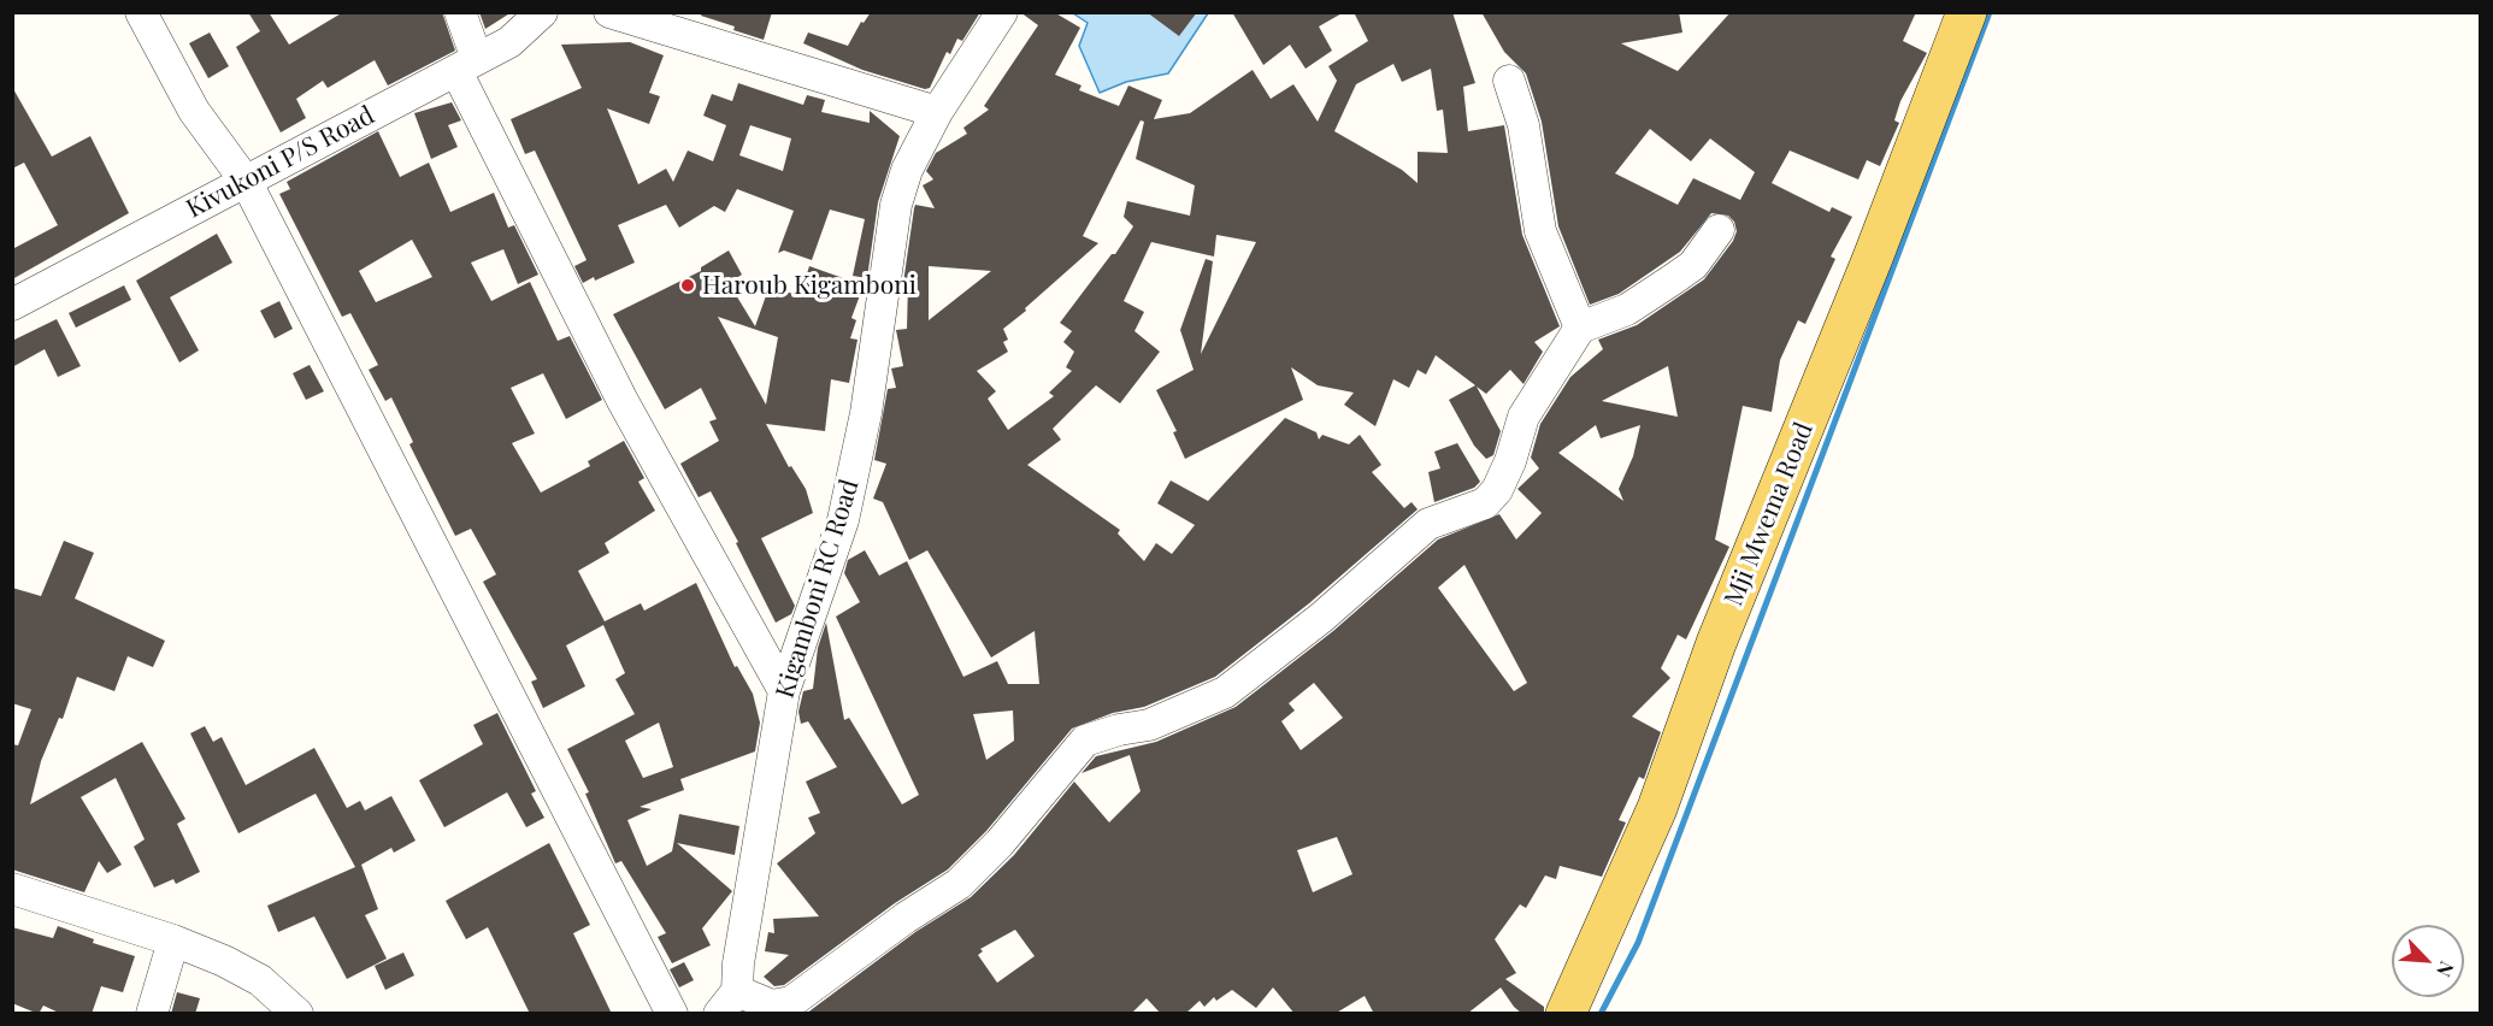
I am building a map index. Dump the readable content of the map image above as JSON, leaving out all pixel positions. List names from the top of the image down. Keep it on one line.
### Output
{"streets":{"main road":["Mji Mwema Road"],"street":["Kivukoni P/S Road","Kigamboni RC Road"]},"places":["Haroub Kigamboni"],"north":"bottom right"}
